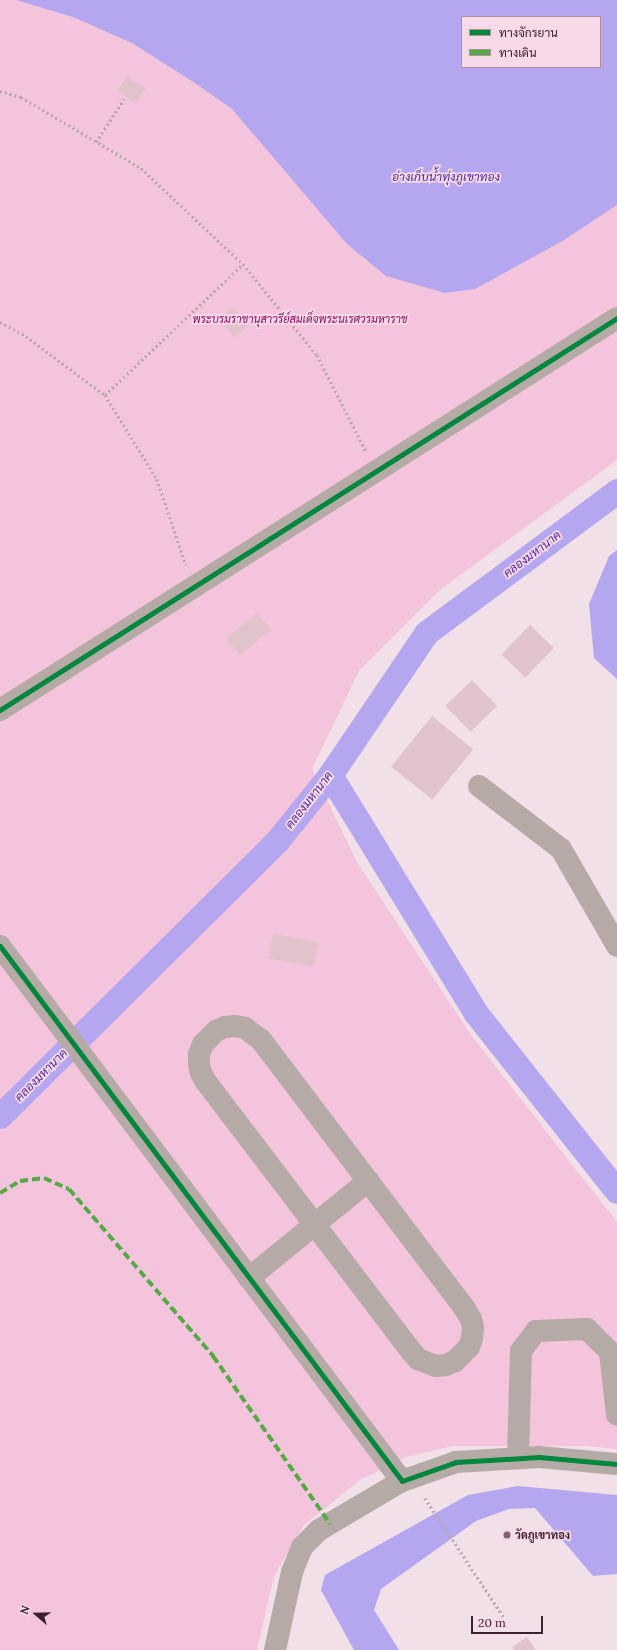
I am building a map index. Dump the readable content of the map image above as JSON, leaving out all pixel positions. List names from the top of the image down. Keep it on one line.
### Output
{"water":["อ่างเก็บน้ำทุ่งภูเขาทอง","คลองมหานาค"],"parks":["พระบรมราชานุสาวรีย์สมเด็จพระนเรศวรมหาราช"],"places":["วัดภูเขาทอง"],"legend":["ทางจักรยาน","ทางเดิน"],"scale_bar":"20 m","north":"left"}
